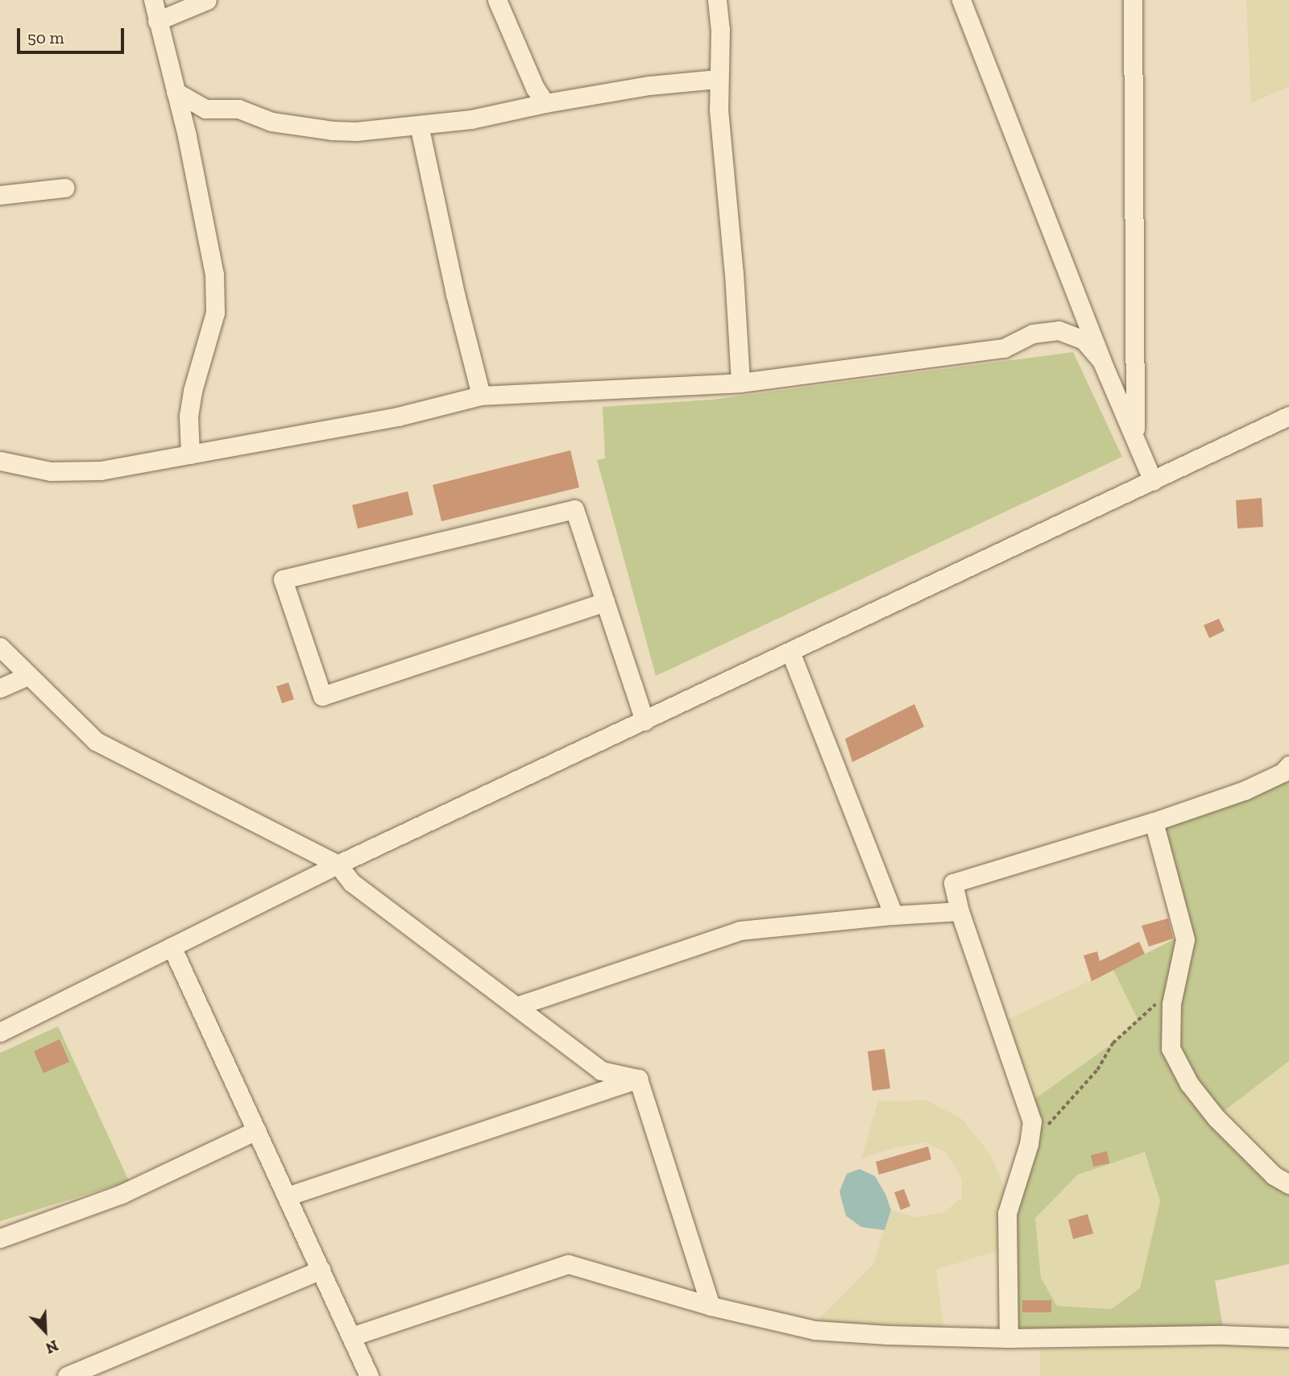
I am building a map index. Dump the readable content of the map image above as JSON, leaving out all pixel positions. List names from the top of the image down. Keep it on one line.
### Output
{"scale_bar":"50 m","north":"bottom right"}
